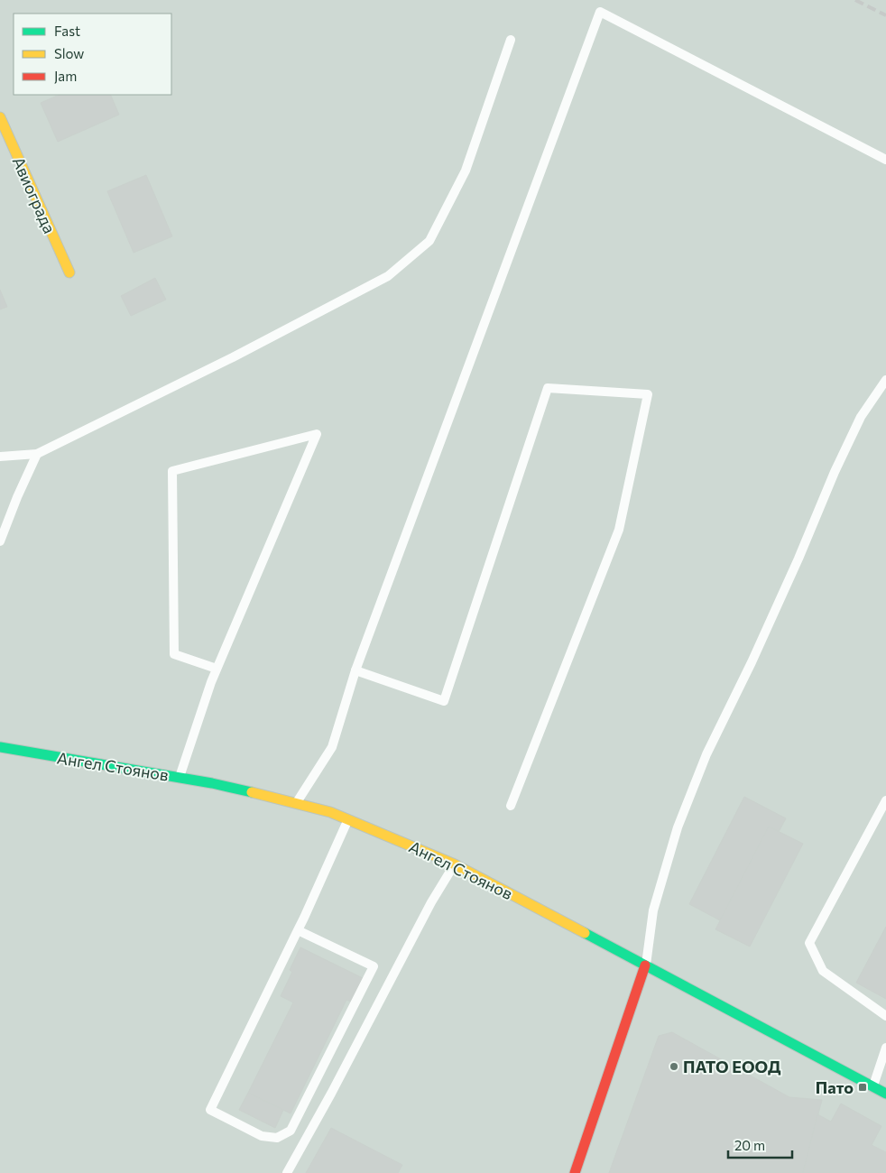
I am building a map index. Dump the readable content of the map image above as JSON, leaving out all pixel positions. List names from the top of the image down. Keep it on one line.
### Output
{"streets":{"street":["Авиограда","Ангел Стоянов"]},"places":{"other":["ПАТО ЕООД"],"transit":["Пато"]},"legend":["Fast","Slow","Jam"],"scale_bar":"20 m"}
